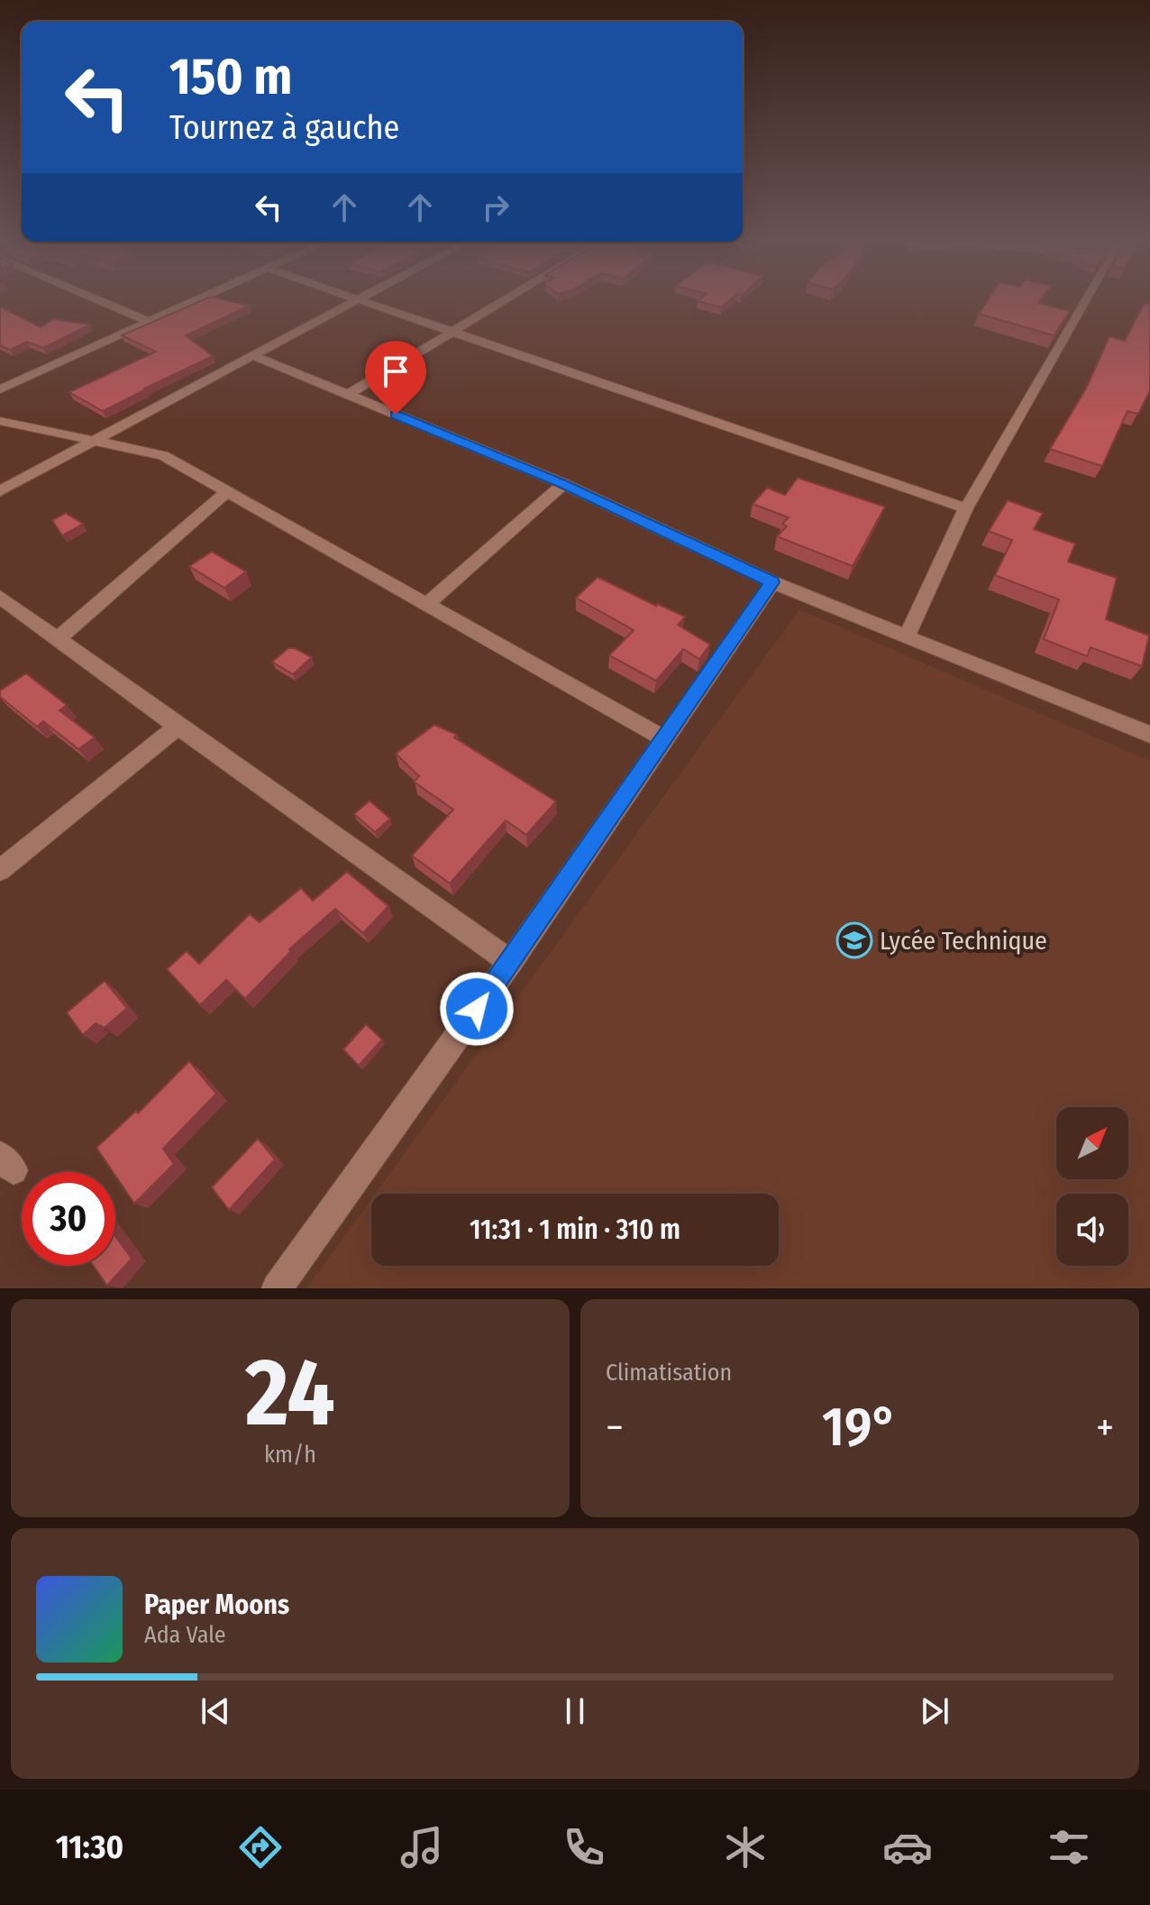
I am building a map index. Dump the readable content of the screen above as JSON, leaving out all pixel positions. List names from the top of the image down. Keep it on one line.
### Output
{"places":{"school or university":["Lycée Technique"]},"north":"top right","page":{"turn":["150 m","Tournez à gauche"],"limit":"30","trip":"11:31 · 1 min · 310 m","tile":[["24","km/h"],"Climatisation"],"heat":["−","19°","+"],"song":["Paper Moons","Ada Vale"],"tabs":"11:30"}}
